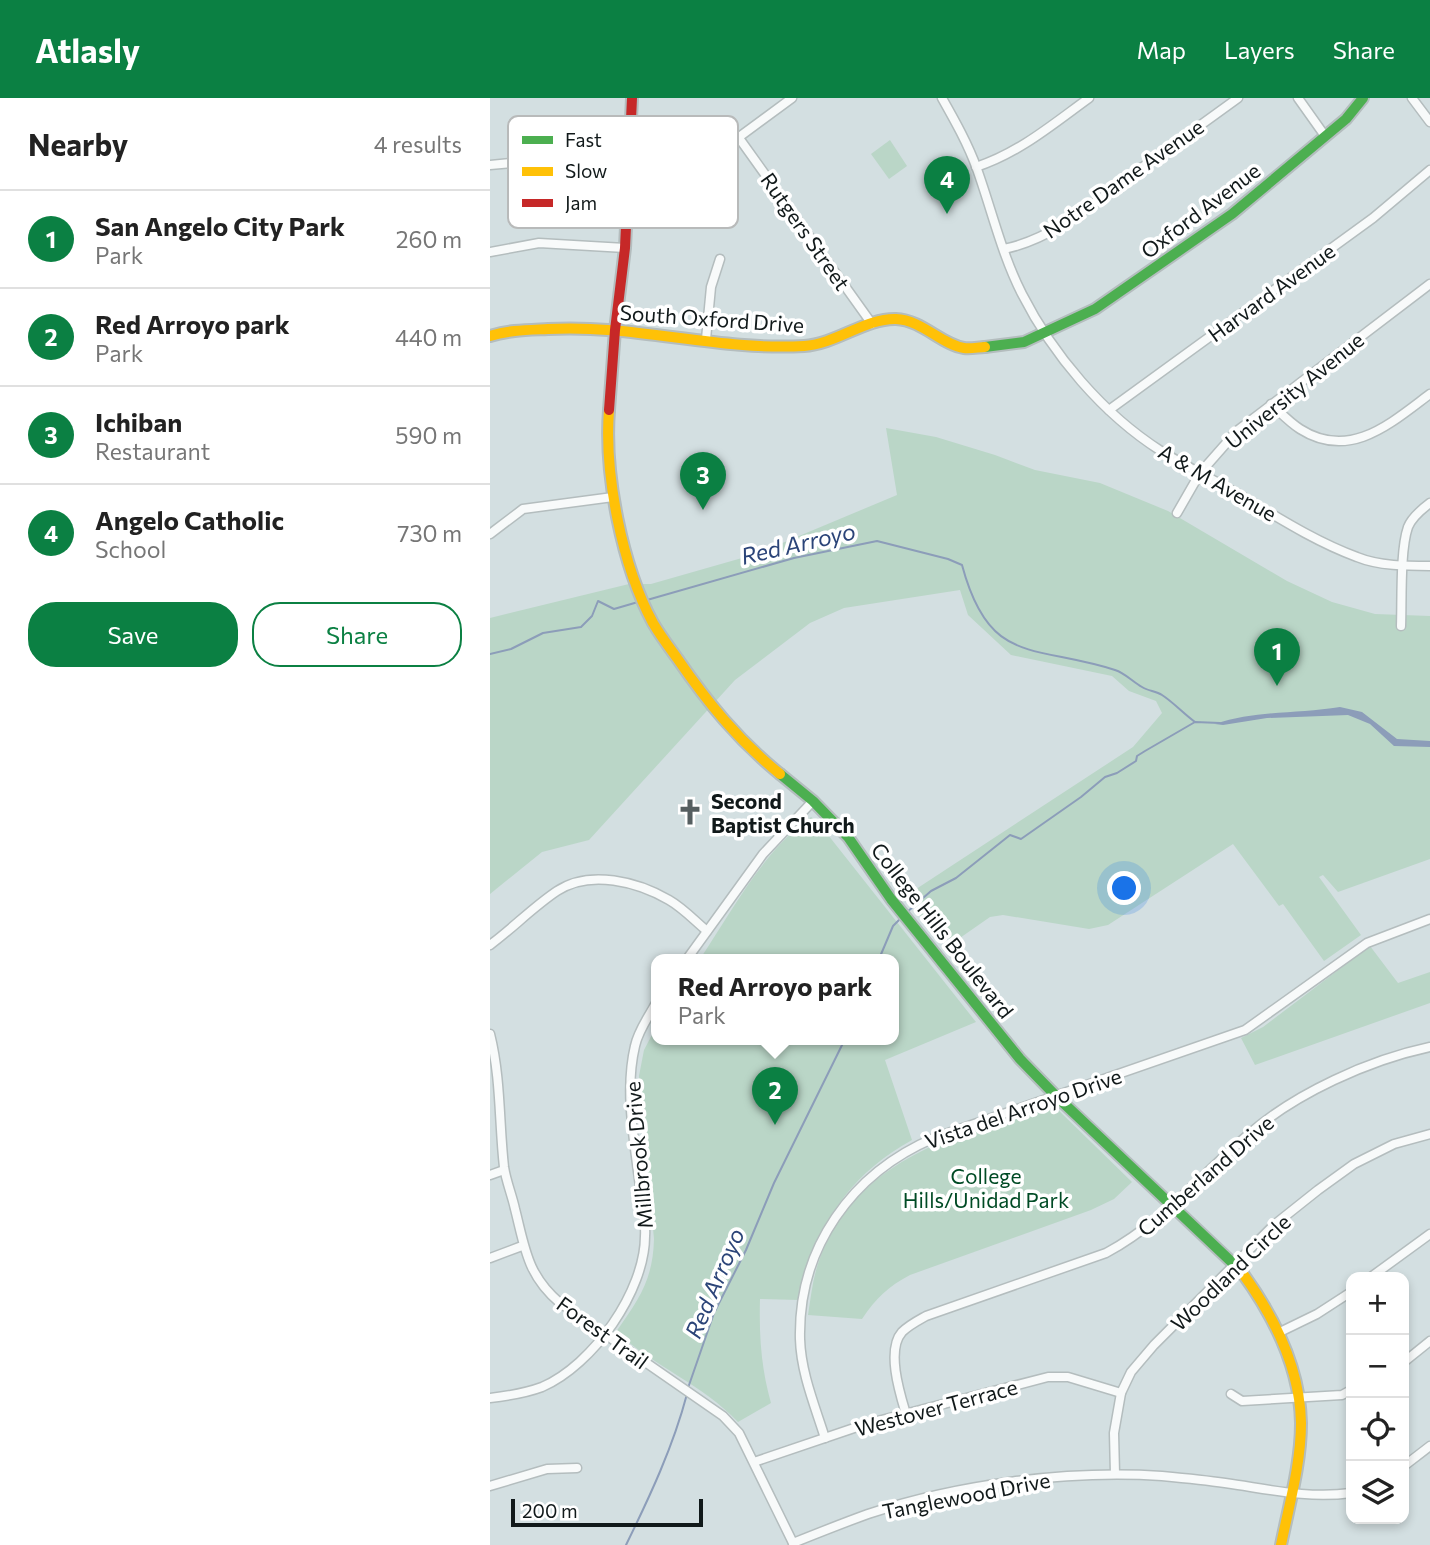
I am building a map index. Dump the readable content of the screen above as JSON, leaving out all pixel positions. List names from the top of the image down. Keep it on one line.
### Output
{"streets":{"street":["Notre Dame Avenue","Oxford Avenue","Rutgers Street","Harvard Avenue","South Oxford Drive","University Avenue","A & M Avenue","College Hills Boulevard","Vista del Arroyo Drive","Millbrook Drive","Cumberland Drive","Woodland Circle","Forest Trail","Westover Terrace","Tanglewood Drive"]},"crossings":[["Notre Dame Avenue","A & M Avenue"],["Oxford Avenue","South Oxford Drive"],["Oxford Avenue","A & M Avenue"],["Rutgers Street","South Oxford Drive"],["Harvard Avenue","A & M Avenue"],["South Oxford Drive","A & M Avenue"],["South Oxford Drive","College Hills Boulevard"],["University Avenue","A & M Avenue"],["College Hills Boulevard","Vista del Arroyo Drive"],["College Hills Boulevard","Cumberland Drive"],["College Hills Boulevard","Woodland Circle"],["College Hills Boulevard","Tanglewood Drive"],["Vista del Arroyo Drive","Westover Terrace"],["Millbrook Drive","Forest Trail"],["Cumberland Drive","Westover Terrace"],["Woodland Circle","Westover Terrace"],["Woodland Circle","Tanglewood Drive"],["Forest Trail","Westover Terrace"],["Forest Trail","Tanglewood Drive"]],"water":["Red Arroyo"],"parks":["College Hills/Unidad Park"],"places":{"church":["Second Baptist Church"]},"legend":["Fast","Slow","Jam"],"scale_bar":"200 m","page":{"header":"Atlasly","nav":["Map","Layers","Share"],"heading":["Nearby","4 results"],"pins":["4","3","1","2"],"list":[{"mark":"1","name":"San Angelo City Park","note":"Park","value":"260 m"},{"mark":"2","name":"Red Arroyo park","note":"Park","value":"440 m"},{"mark":"3","name":"Ichiban","note":"Restaurant","value":"590 m"},{"mark":"4","name":"Angelo Catholic","note":"School","value":"730 m"}],"buttons":["Save","Share"],"popup":["Red Arroyo park","Park"],"map_buttons":["+","−"],"scale":"200 m"}}
